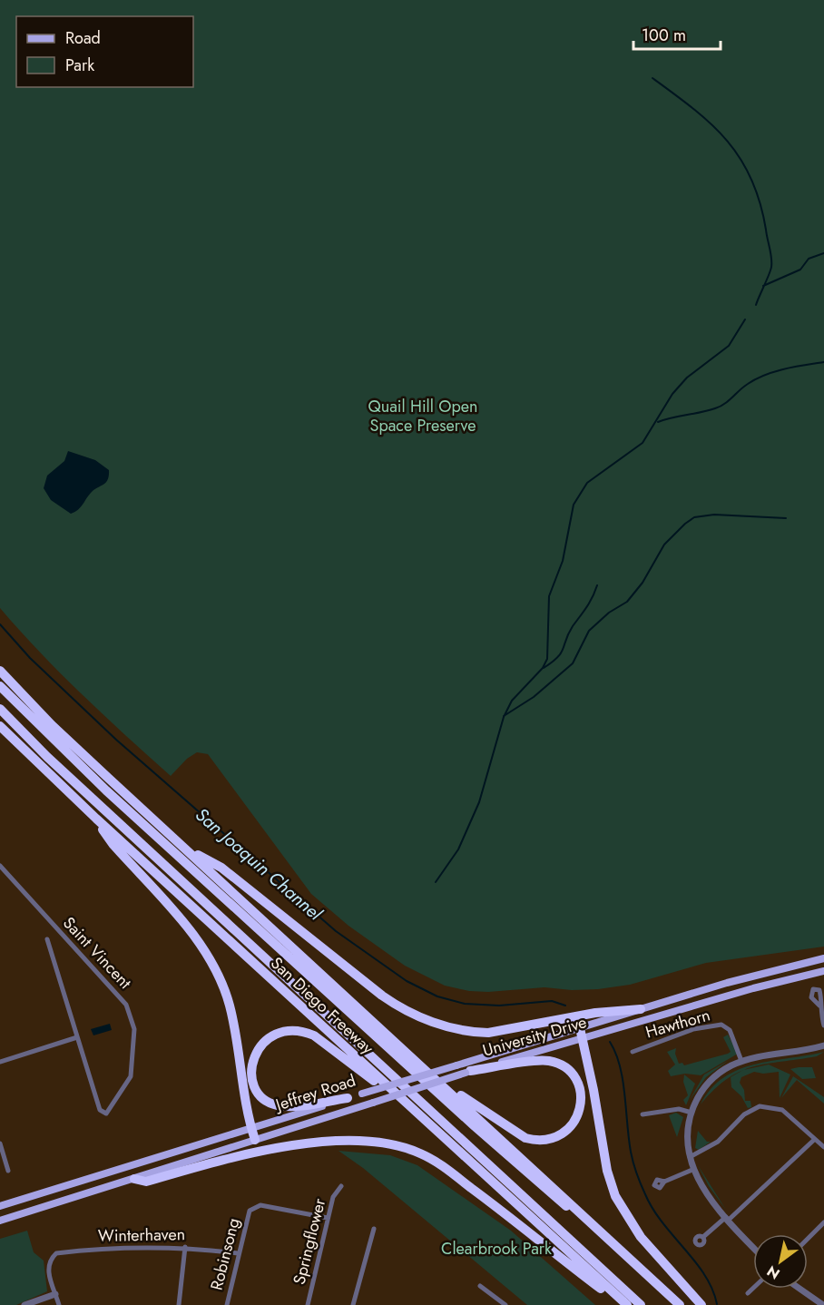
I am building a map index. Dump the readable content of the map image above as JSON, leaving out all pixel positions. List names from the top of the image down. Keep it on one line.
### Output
{"streets":{"highway":["San Diego Freeway"],"main road":["University Drive","Jeffrey Road"],"street":["Saint Vincent","Hawthorn","Winterhaven","Springflower","Robinsong"]},"crossings":[["University Drive","Jeffrey Road"],["Winterhaven","Robinsong"],["Springflower","Robinsong"]],"water":["San Joaquin Channel"],"parks":["Quail Hill Open Space Preserve","Clearbrook Park"],"legend":["Road","Park"],"scale_bar":"100 m","north":"bottom left"}
